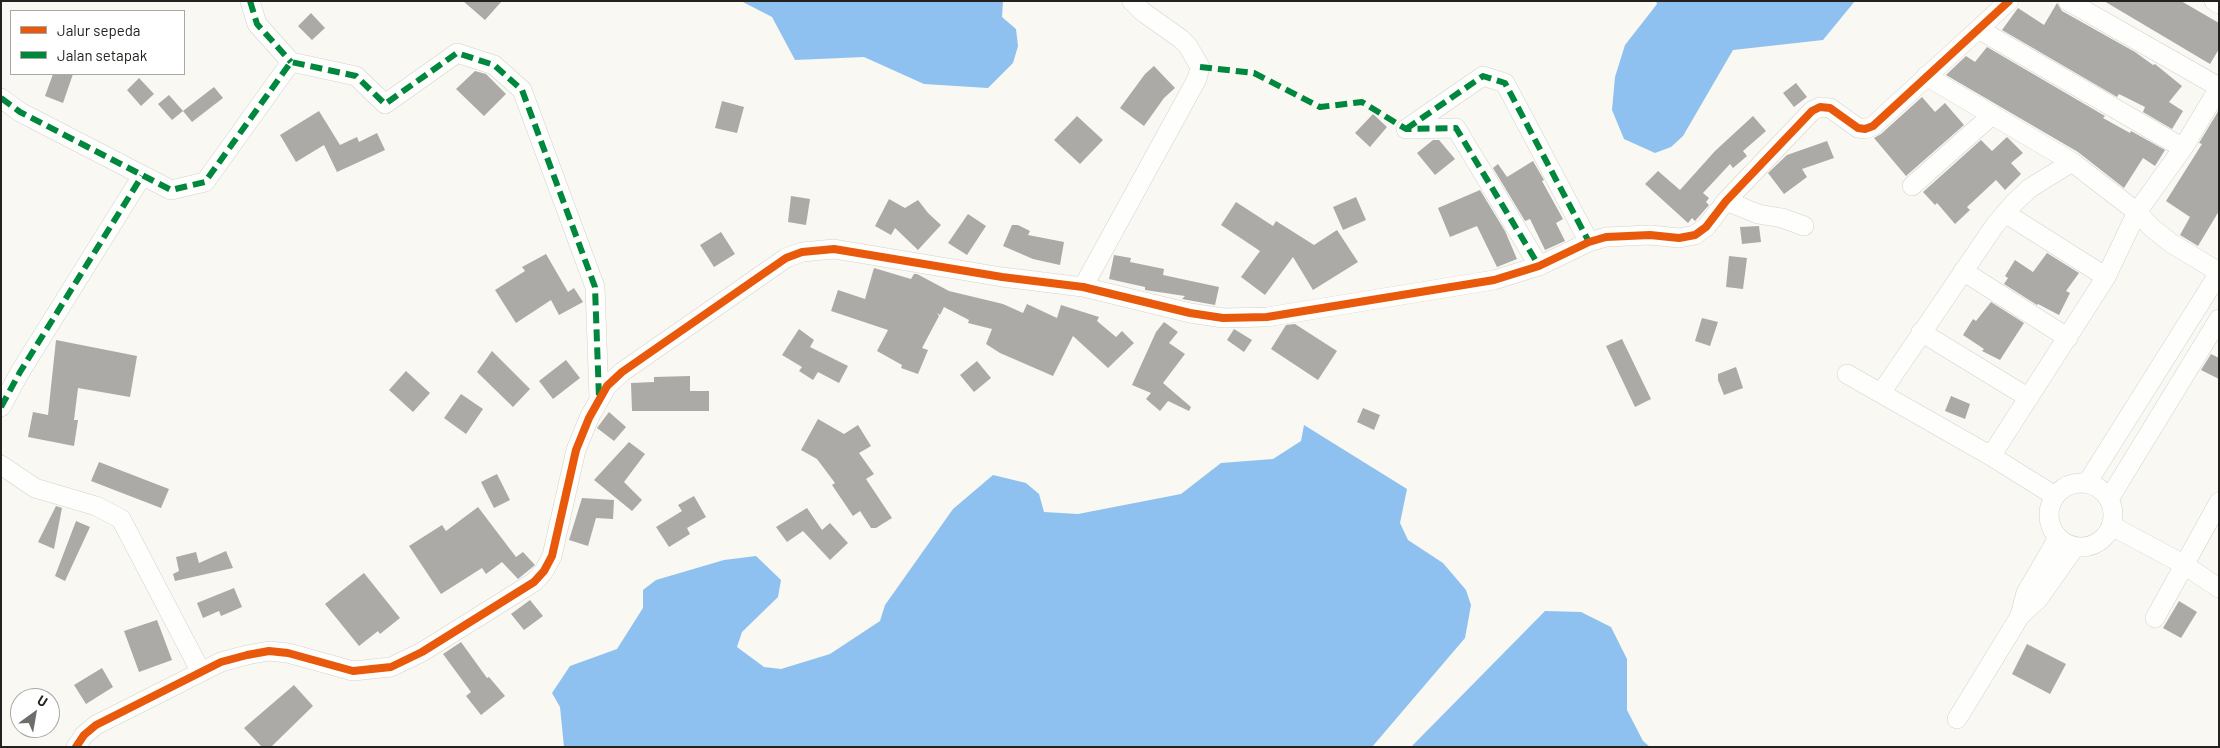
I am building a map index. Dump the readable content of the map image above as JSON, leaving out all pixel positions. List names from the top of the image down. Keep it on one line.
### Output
{"legend":["Jalur sepeda","Jalan setapak"],"north":"top right"}
